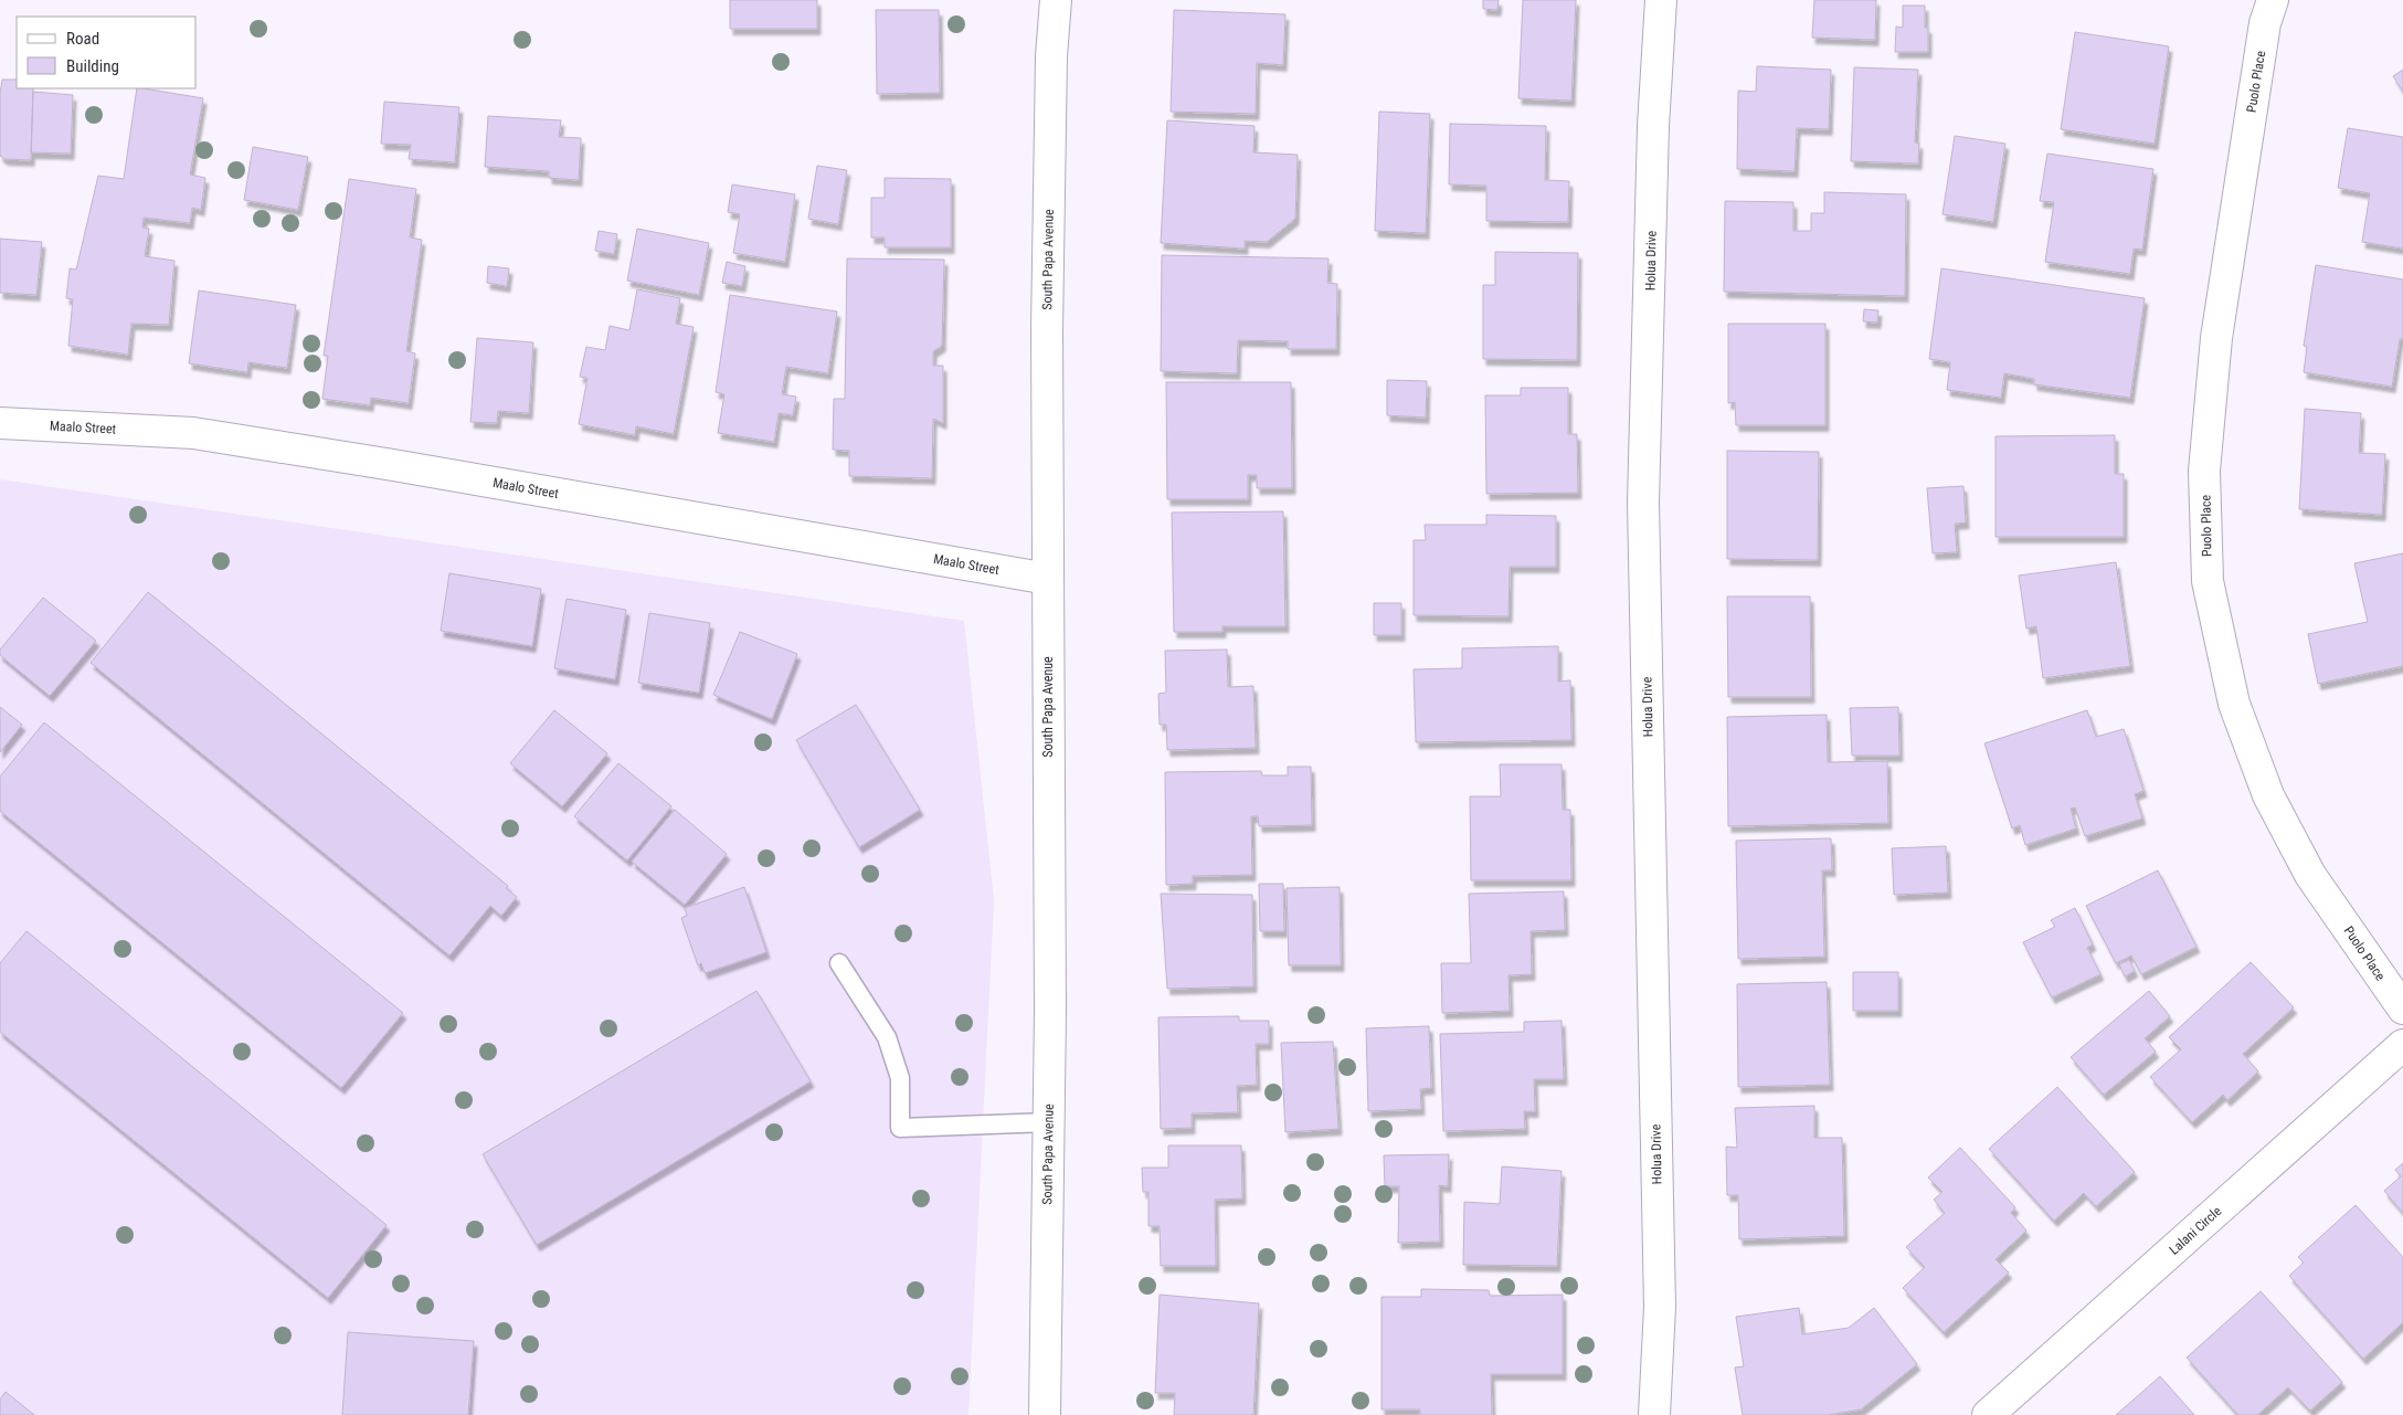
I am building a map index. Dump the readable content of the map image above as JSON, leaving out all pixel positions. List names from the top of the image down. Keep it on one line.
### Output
{"streets":{"street":["Puolo Place","South Papa Avenue","Holua Drive","Maalo Street","Lalani Circle"]},"crossings":[["South Papa Avenue","Maalo Street"]],"legend":["Road","Building"]}
